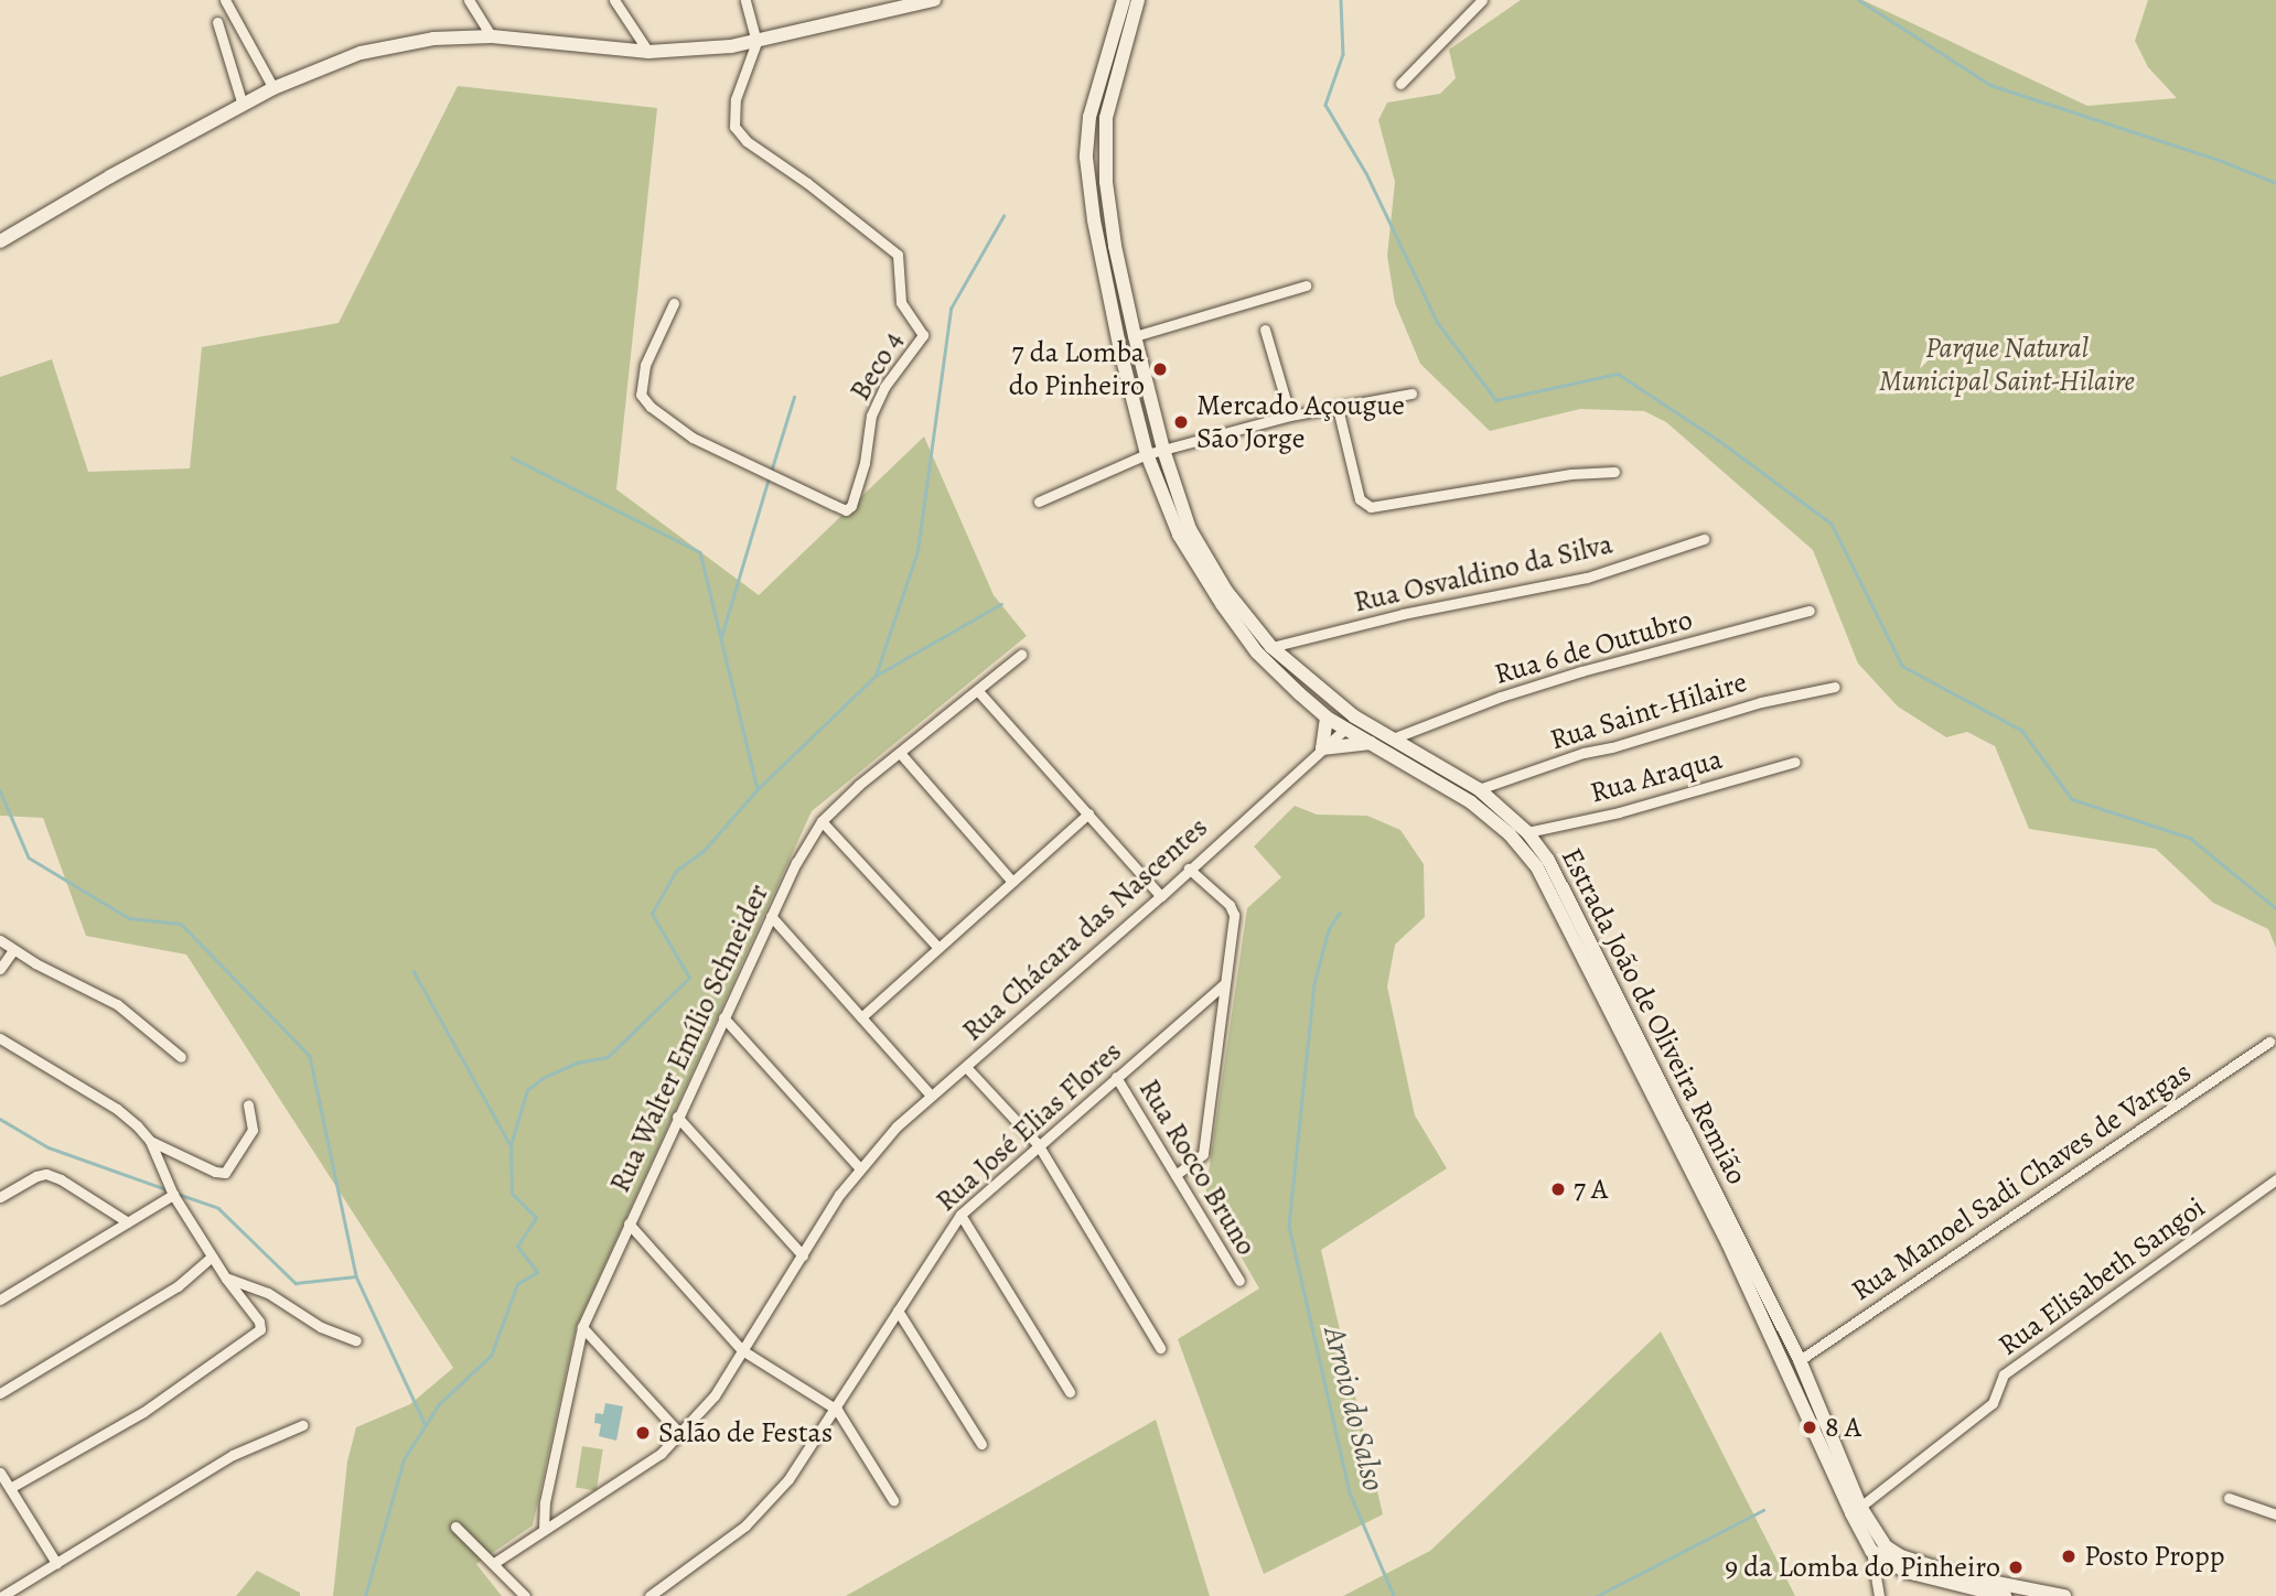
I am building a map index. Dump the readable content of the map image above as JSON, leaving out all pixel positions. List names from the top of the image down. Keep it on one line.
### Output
{"streets":{"main road":["Estrada João de Oliveira Remião"],"street":["Beco 4","Rua Osvaldino da Silva","Rua 6 de Outubro","Rua Saint-Hilaire","Rua Araqua","Rua Chácara das Nascentes","Rua Walter Emílio Schneider","Rua José Elias Flores","Rua Rocco Bruno","Rua Manoel Sadi Chaves de Vargas","Rua Elisabeth Sangoi"]},"crossings":[["Rua Osvaldino da Silva","Estrada João de Oliveira Remião"],["Rua 6 de Outubro","Estrada João de Oliveira Remião"],["Rua Saint-Hilaire","Estrada João de Oliveira Remião"],["Rua Araqua","Estrada João de Oliveira Remião"],["Rua Chácara das Nascentes","Estrada João de Oliveira Remião"],["Rua Chácara das Nascentes","Rua Walter Emílio Schneider"],["Estrada João de Oliveira Remião","Rua Manoel Sadi Chaves de Vargas"],["Estrada João de Oliveira Remião","Rua Elisabeth Sangoi"],["Rua José Elias Flores","Rua Rocco Bruno"]],"water":["Arroio do Salso"],"parks":["Parque Natural Municipal Saint-Hilaire"],"places":["7 da Lomba do Pinheiro","Mercado Açougue São Jorge","7 A","8 A","Salão de Festas","Posto Propp","9 da Lomba do Pinheiro"]}
